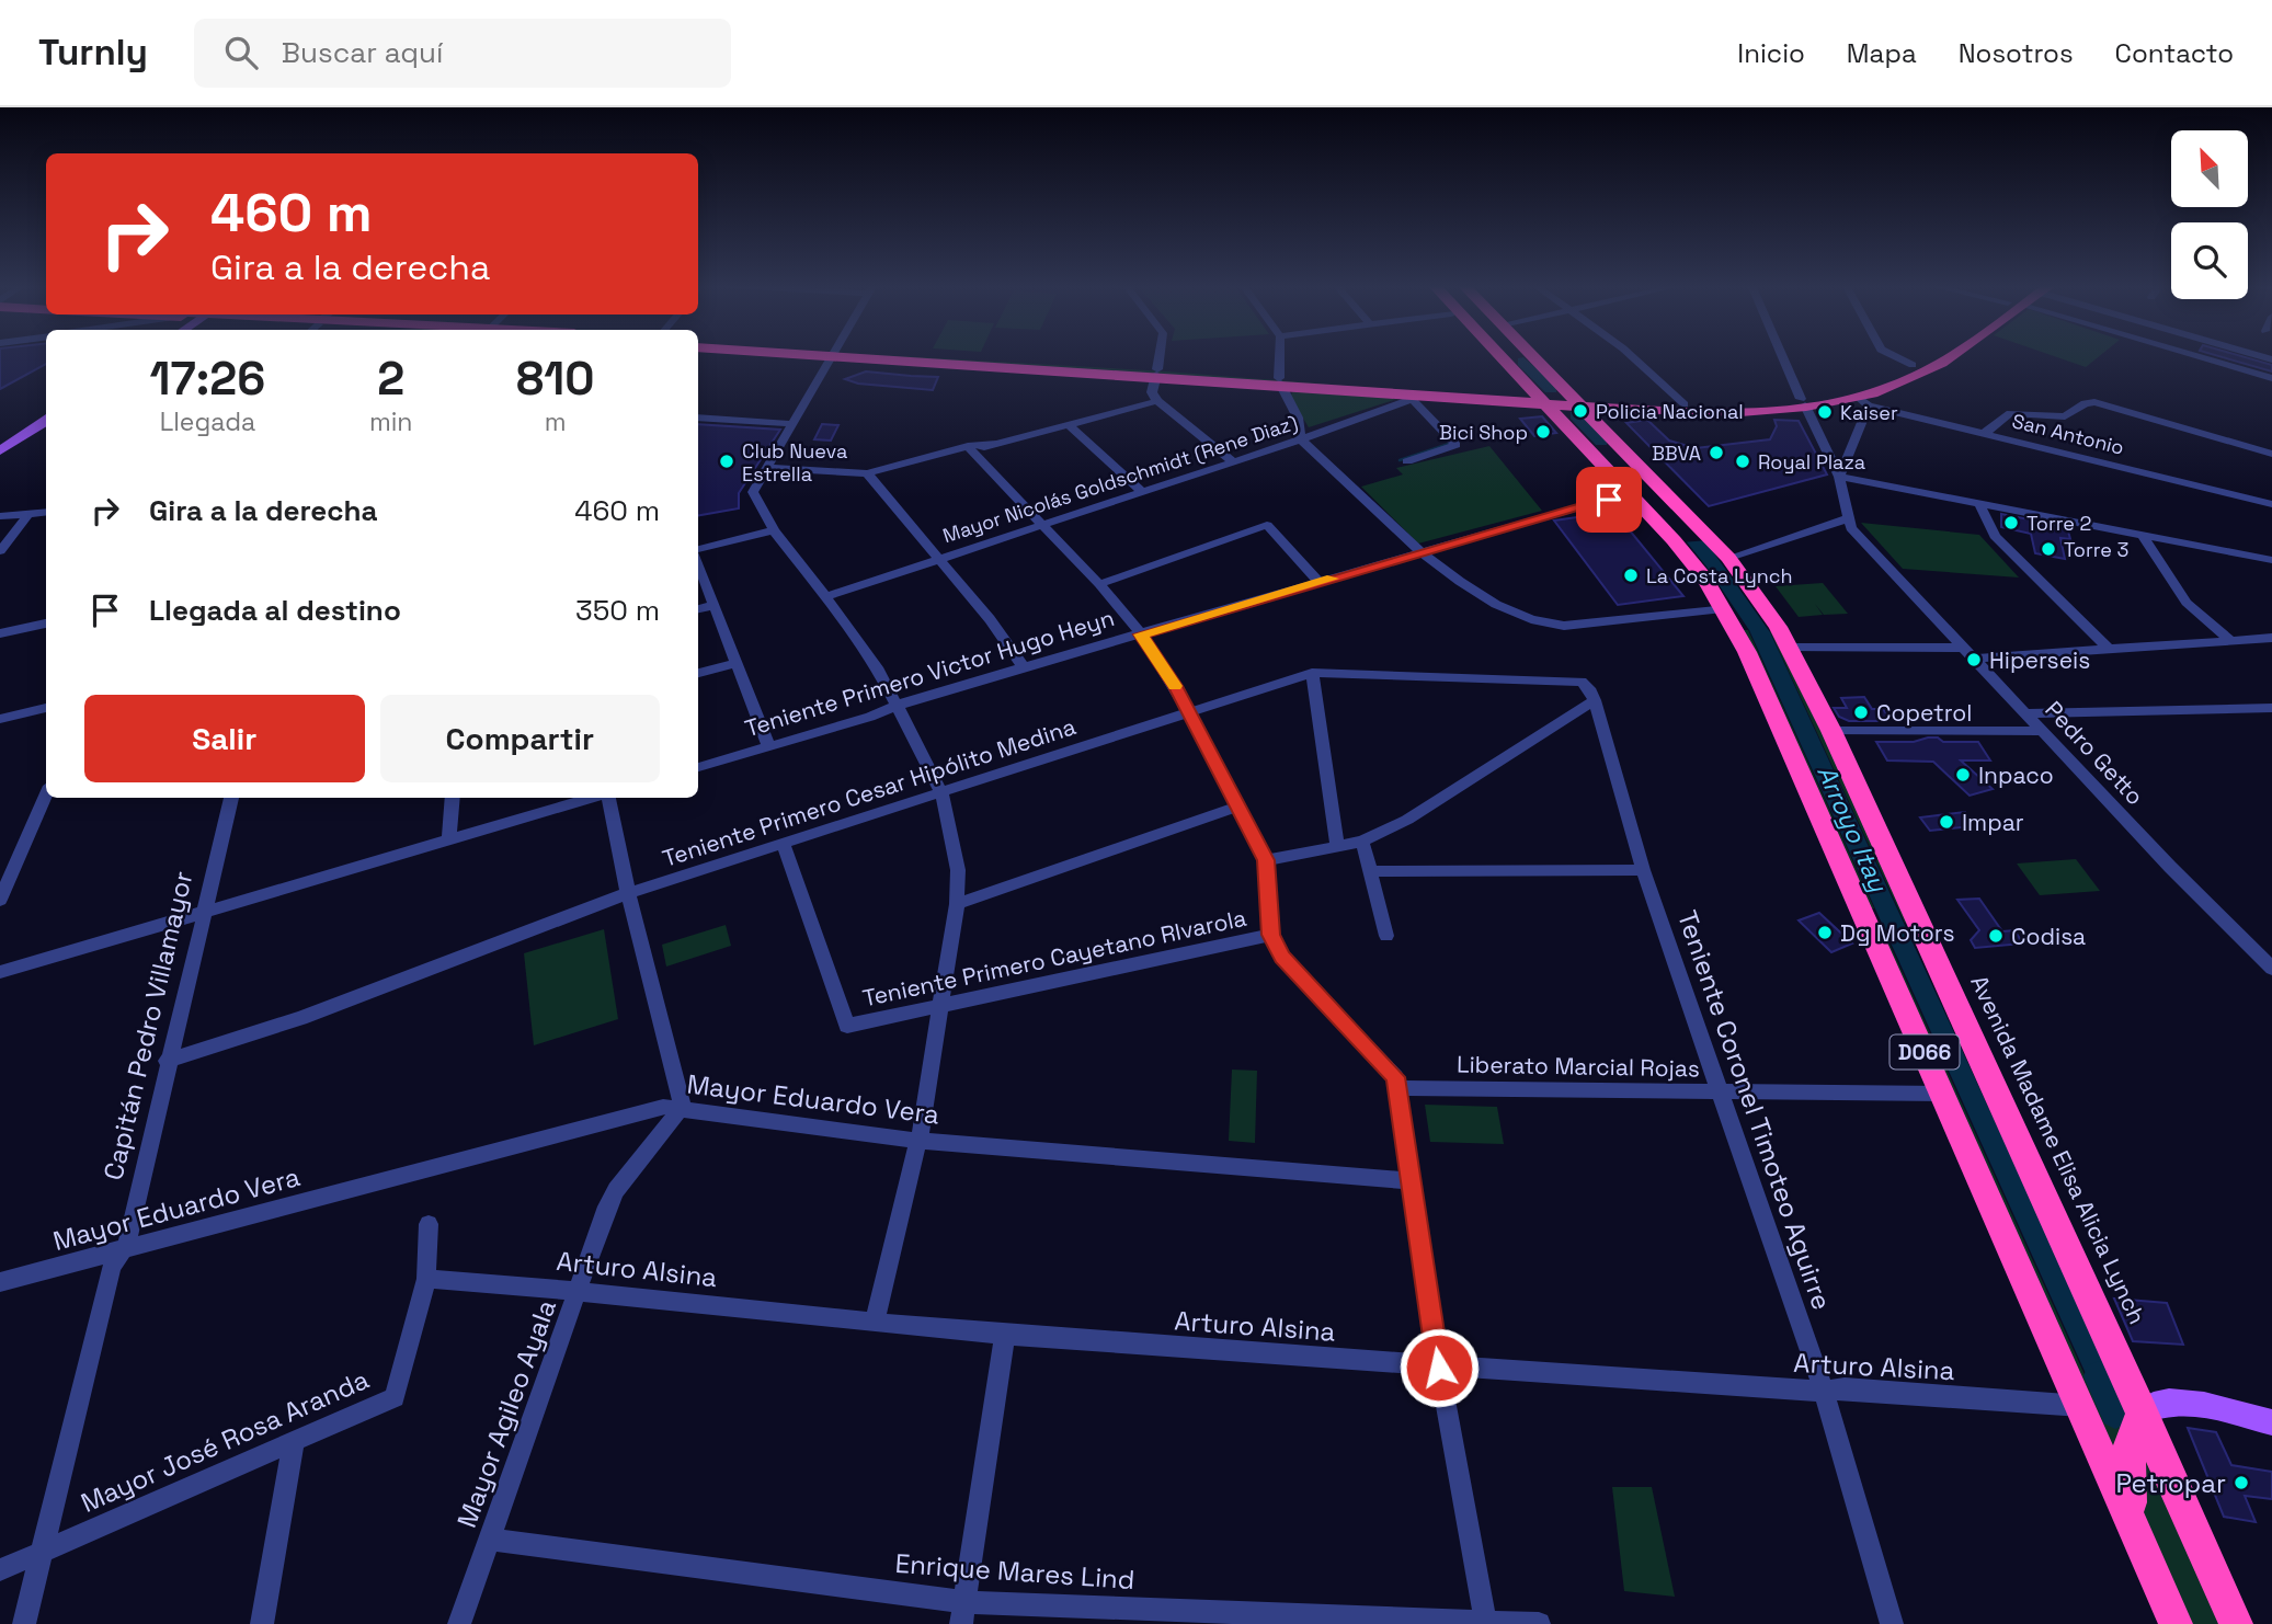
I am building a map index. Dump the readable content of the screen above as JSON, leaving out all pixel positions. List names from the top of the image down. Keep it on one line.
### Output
{"streets":{"highway":["D066","Avenida Madame Elisa Alicia Lynch"],"street":["San Antonio","Mayor Nicolás Goldschmidt (Rene Diaz)","Teniente Primero Victor Hugo Heyn","Pedro Getto","Teniente Primero Cesar Hipólito Medina","Teniente Primero Cayetano RIvarola","Capitán Pedro Villamayor","Liberato Marcial Rojas","Mayor Eduardo Vera","Teniente Coronel Timoteo Aguirre","Arturo Alsina","Mayor Agileo Ayala","Mayor José Rosa Aranda","Enrique Mares Lind"]},"crossings":[["Teniente Primero Victor Hugo Heyn","D066"],["Teniente Primero Cesar Hipólito Medina","Teniente Primero Cayetano RIvarola"],["Teniente Primero Cesar Hipólito Medina","Capitán Pedro Villamayor"],["Teniente Primero Cesar Hipólito Medina","Teniente Coronel Timoteo Aguirre"],["Capitán Pedro Villamayor","Mayor Eduardo Vera"],["Capitán Pedro Villamayor","Mayor José Rosa Aranda"],["D066","Liberato Marcial Rojas"],["D066","Arturo Alsina"],["Liberato Marcial Rojas","Teniente Coronel Timoteo Aguirre"],["Mayor Eduardo Vera","Mayor Agileo Ayala"],["Teniente Coronel Timoteo Aguirre","Arturo Alsina"],["Arturo Alsina","Mayor Agileo Ayala"],["Arturo Alsina","Mayor José Rosa Aranda"],["Mayor Agileo Ayala","Enrique Mares Lind"]],"water":["Arroyo Itay"],"places":["Policia Nacional","Kaiser","Bici Shop","BBVA","Club Nueva Estrella","Royal Plaza","Torre 2","Torre 3","La Costa Lynch","Hiperseis","Copetrol","Inpaco","Impar","Dg Motors","Codisa","Petropar"],"north":"top left","page":{"header":"Turnly","search":"Buscar aquí","nav":["Inicio","Mapa","Nosotros","Contacto"],"turn":["460 m","Gira a la derecha"],"eta":["17:26","Llegada","2","min","810","m"],"list":[{"name":"Gira a la derecha","value":"460 m"},{"name":"Llegada al destino","value":"350 m"}],"buttons":["Salir","Compartir"]}}
